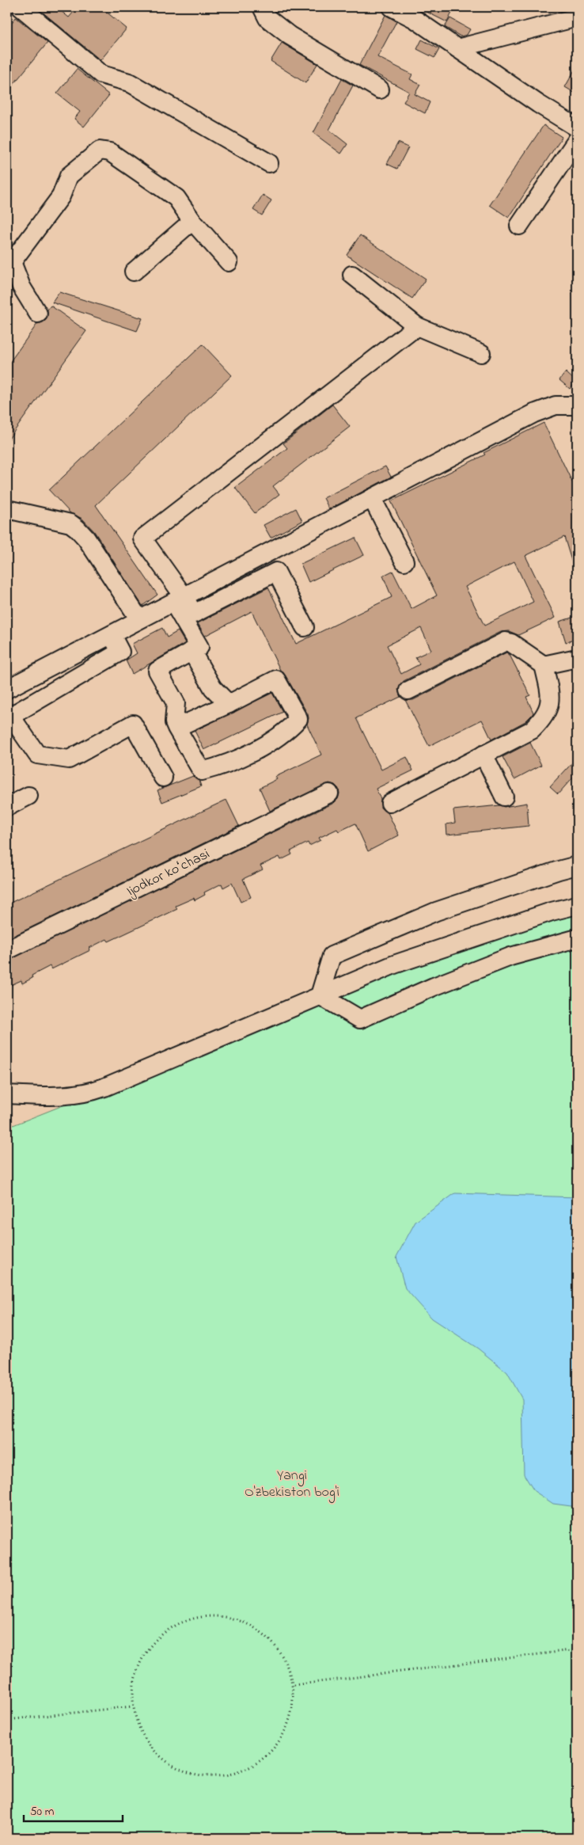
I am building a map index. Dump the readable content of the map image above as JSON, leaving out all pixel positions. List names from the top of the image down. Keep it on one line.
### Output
{"streets":{"street":["Ijodkor koʻchasi"]},"parks":["Yangi O'zbekiston bog'i"],"scale_bar":"50 m"}
